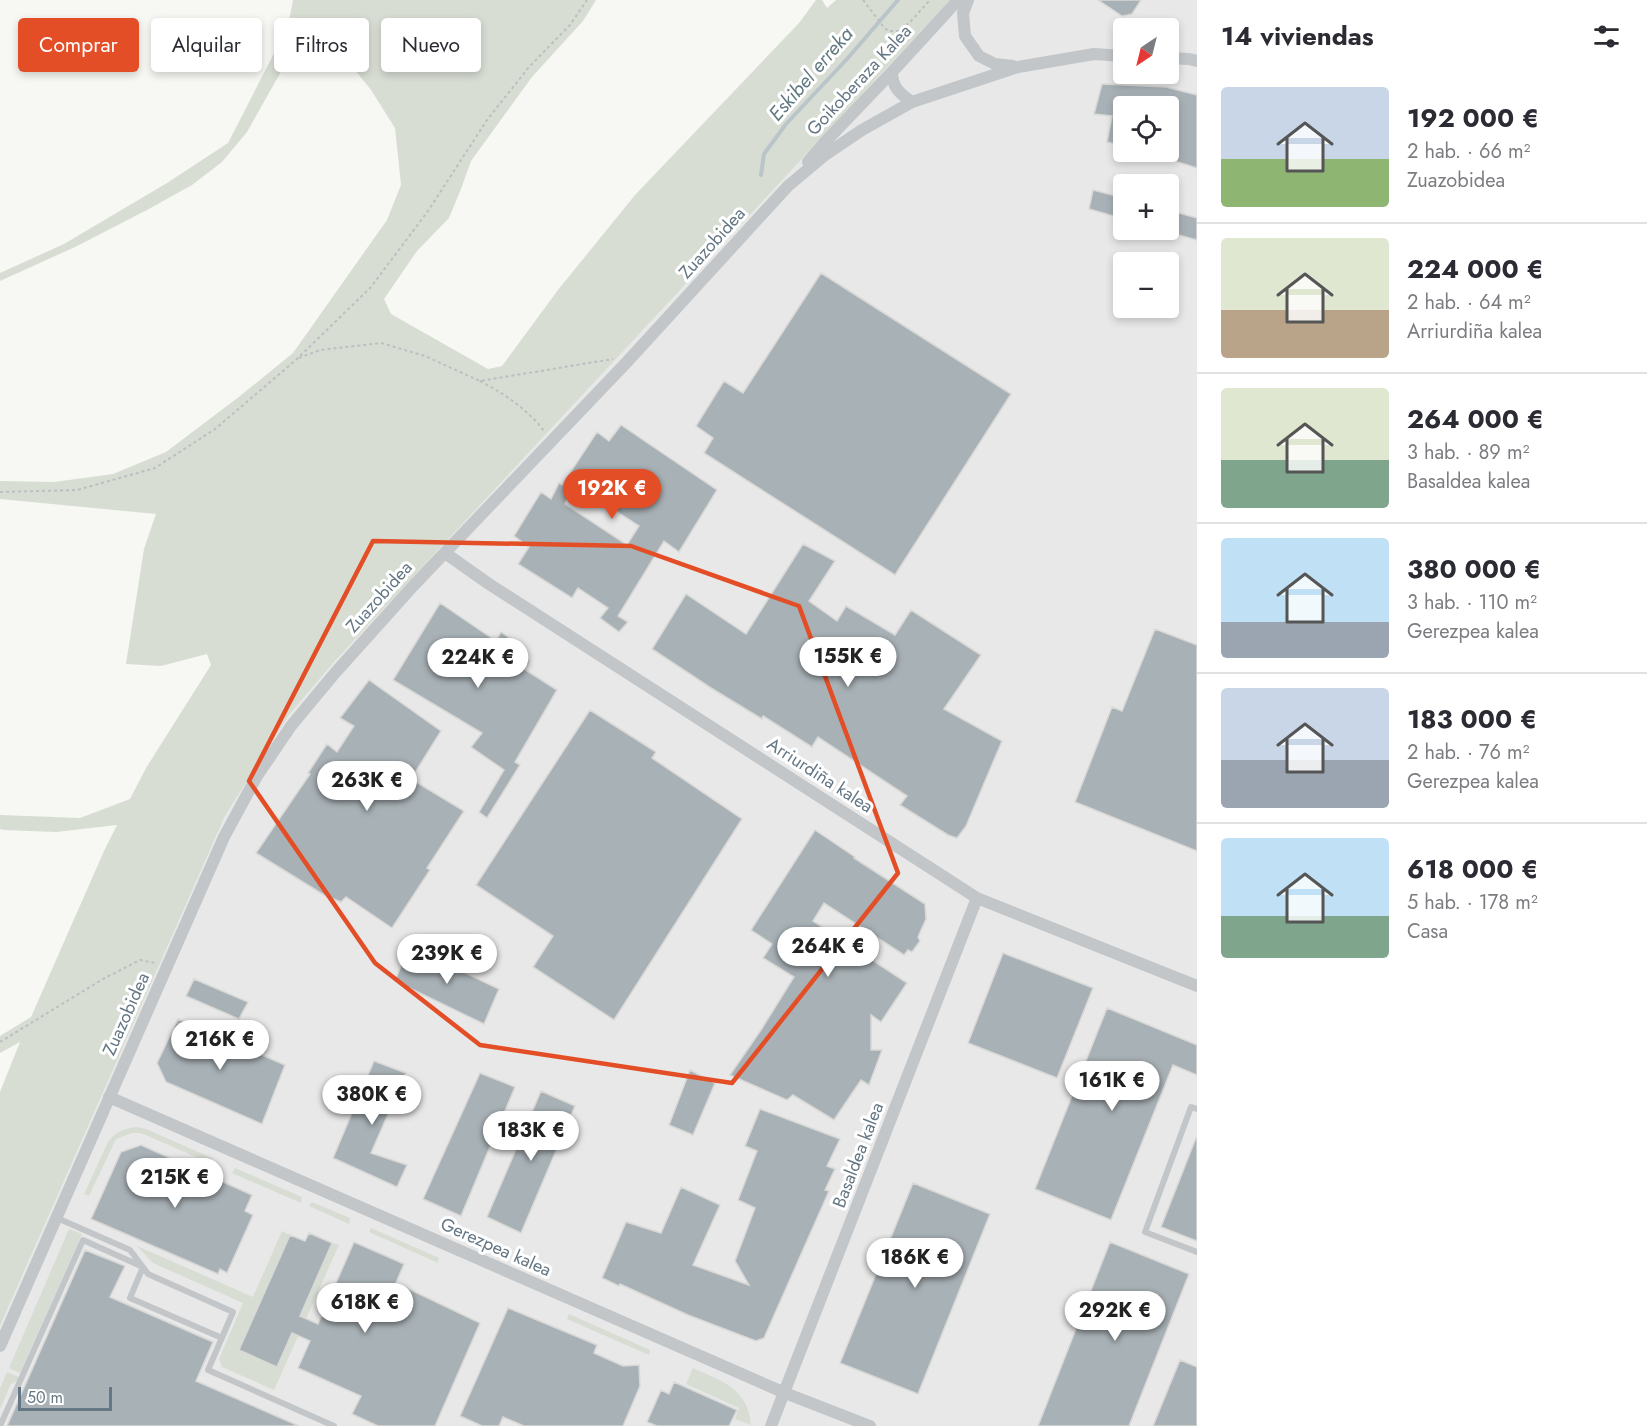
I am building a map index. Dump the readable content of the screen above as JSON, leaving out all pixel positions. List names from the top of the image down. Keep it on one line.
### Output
{"streets":{"street":["Goikoberaza Kalea","Zuazobidea","Arriurdiña kalea","Basaldea kalea","Gerezpea kalea"]},"crossings":[["Goikoberaza Kalea","Zuazobidea"],["Zuazobidea","Arriurdiña kalea"],["Zuazobidea","Gerezpea kalea"],["Arriurdiña kalea","Basaldea kalea"],["Basaldea kalea","Gerezpea kalea"]],"water":["Eskibel erreka"],"scale_bar":"50 m","north":"bottom left","page":{"heading":"14 viviendas","map_buttons":["+","−"],"chip":["Comprar","Alquilar","Filtros","Nuevo"],"list":[{"name":"192 000 €","note":"2 hab. · 66 m² · Zuazobidea"},{"name":"224 000 €","note":"2 hab. · 64 m² · Arriurdiña kalea"},{"name":"264 000 €","note":"3 hab. · 89 m² · Basaldea kalea"},{"name":"380 000 €","note":"3 hab. · 110 m² · Gerezpea kalea"},{"name":"183 000 €","note":"2 hab. · 76 m² · Gerezpea kalea"},{"name":"618 000 €","note":"5 hab. · 178 m² · Casa"}],"price":["192K €","155K €","224K €","263K €","264K €","239K €","216K €","161K €","380K €","183K €","215K €","186K €","618K €","292K €"],"scale":"50 m"}}
